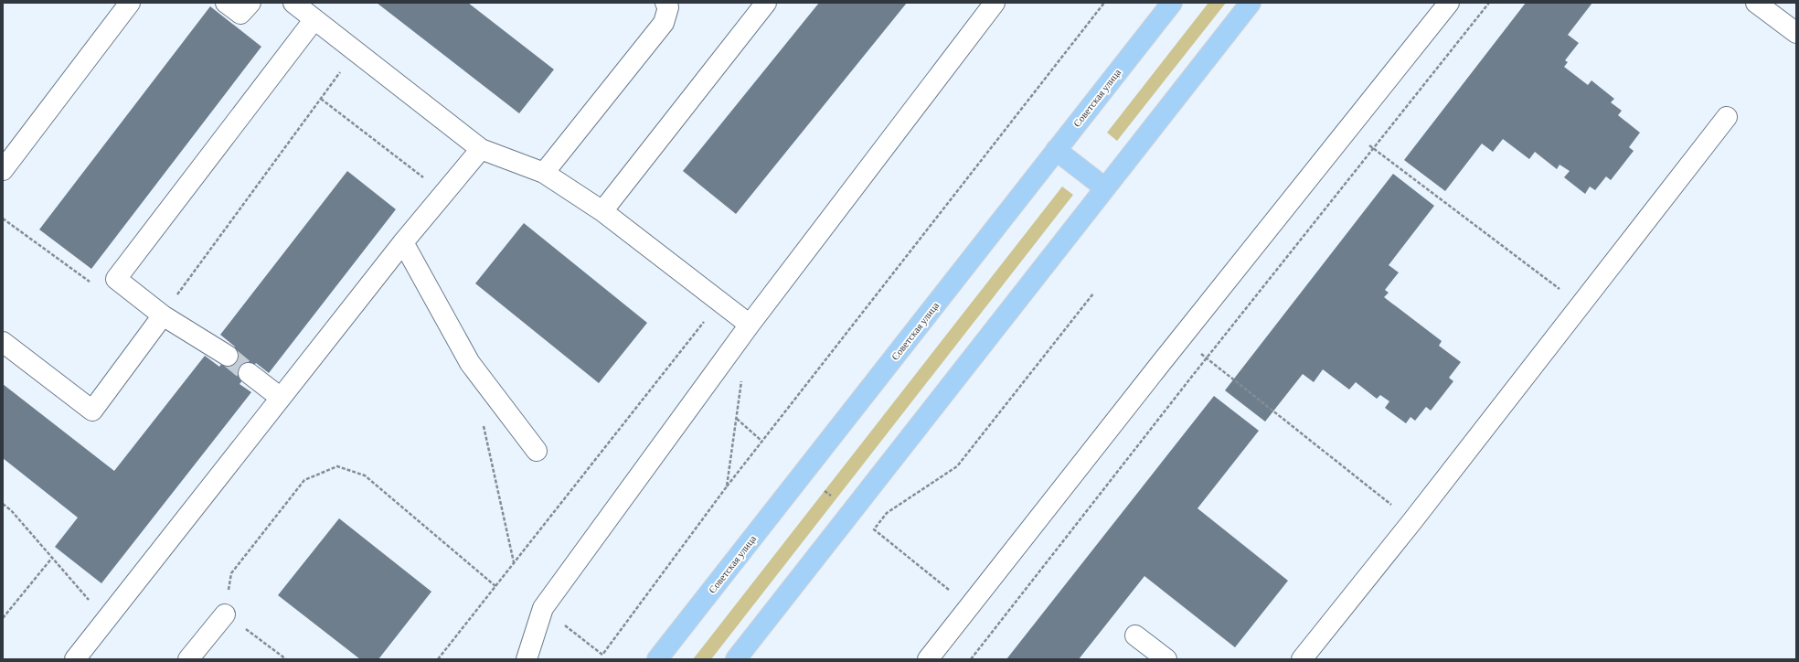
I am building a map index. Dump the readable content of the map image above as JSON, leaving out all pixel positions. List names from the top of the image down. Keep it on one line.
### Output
{"streets":{"main road":["Советская улица"]}}
